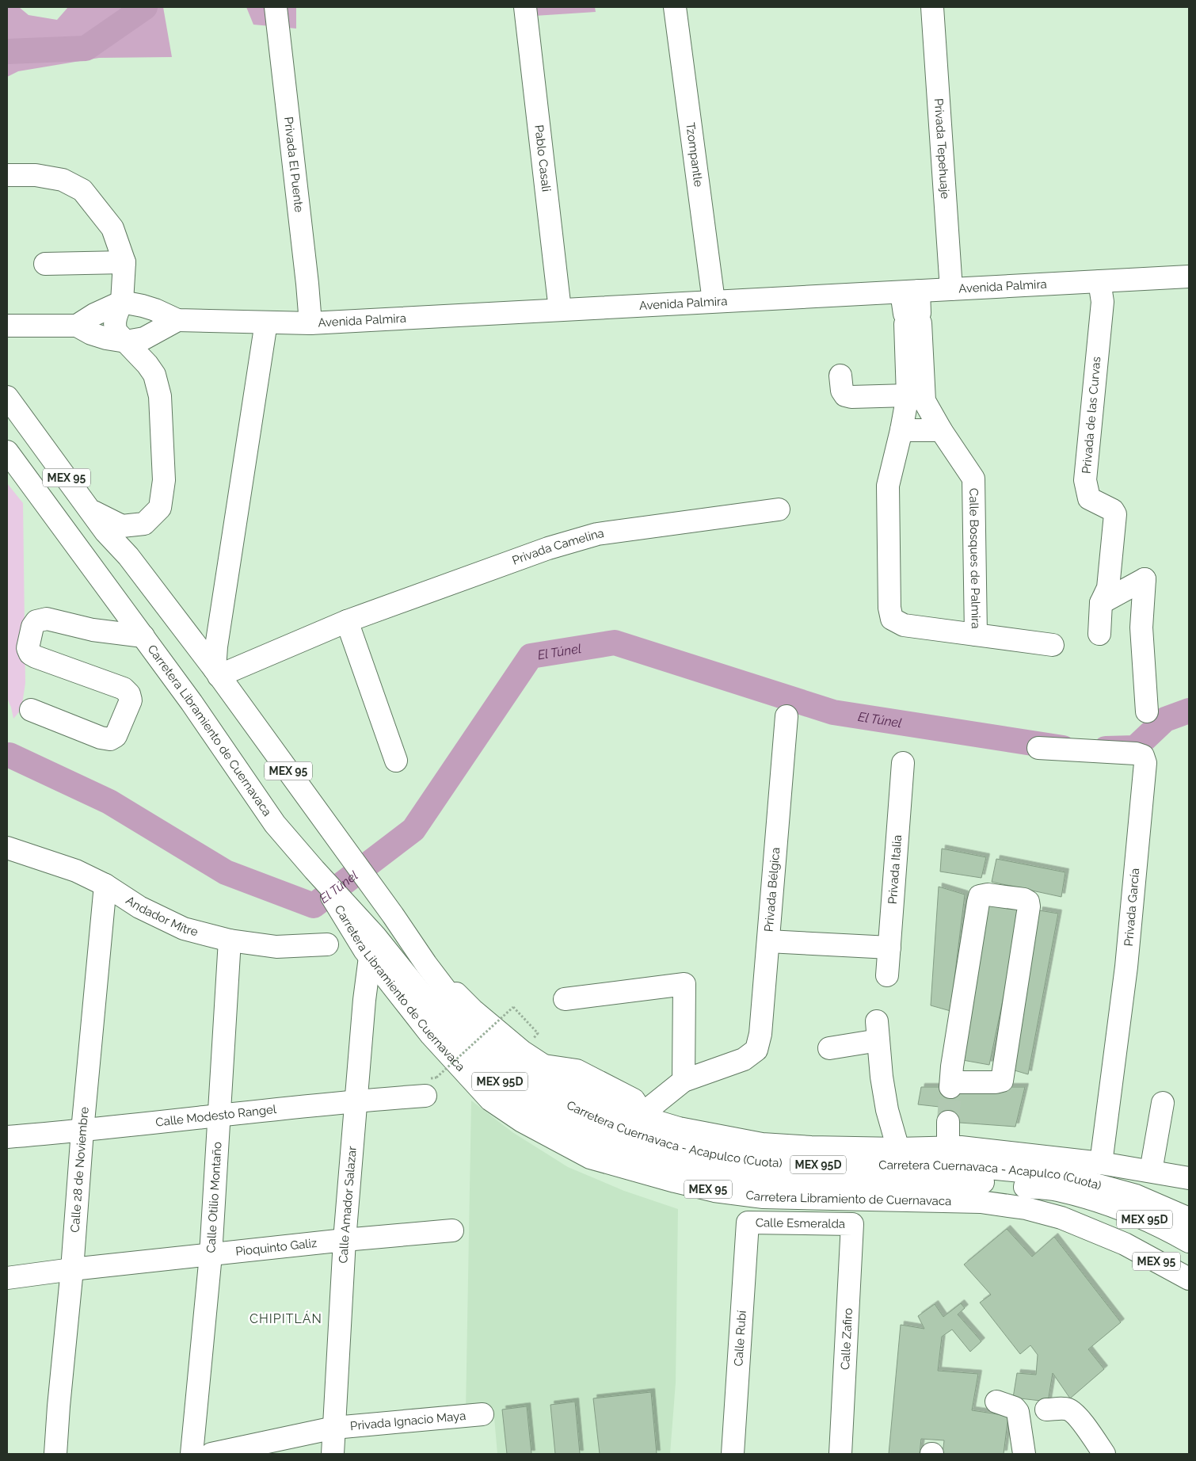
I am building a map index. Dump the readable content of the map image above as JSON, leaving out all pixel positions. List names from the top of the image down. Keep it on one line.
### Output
{"streets":{"main road":["Privada Tepehuaje","Tzompantle","Pablo Casali","Privada El Puente","Avenida Palmira","Privada de las Curvas","MEX 95","Privada Camelina","Calle Bosques de Palmira","Carretera Libramiento de Cuernavaca","Privada Italia","Privada Bélgica","Privada García","Andador Mitre","MEX 95D","Calle Modesto Rangel","Carretera Cuernavaca - Acapulco (Cuota)","Calle 28 de Noviembre","Calle Otilio Montaño","Calle Amador Salazar","Calle Esmeralda","Pioquinto Galiz","Calle Rubí","Calle Zafiro","Privada Ignacio Maya"]},"crossings":[["Privada Tepehuaje","Avenida Palmira"],["Tzompantle","Avenida Palmira"],["Pablo Casali","Avenida Palmira"],["Privada El Puente","Avenida Palmira"],["Avenida Palmira","Privada de las Curvas"],["Avenida Palmira","Calle Bosques de Palmira"],["MEX 95","Privada Camelina"],["MEX 95","Privada García"],["MEX 95","Carretera Cuernavaca - Acapulco (Cuota)"],["Carretera Libramiento de Cuernavaca","Carretera Cuernavaca - Acapulco (Cuota)"],["Carretera Libramiento de Cuernavaca","Calle Amador Salazar"],["Privada Italia","Privada Bélgica"],["Andador Mitre","Calle 28 de Noviembre"],["Andador Mitre","Calle Otilio Montaño"],["Calle Modesto Rangel","Calle 28 de Noviembre"],["Calle Modesto Rangel","Calle Otilio Montaño"],["Calle Modesto Rangel","Calle Amador Salazar"],["Carretera Cuernavaca - Acapulco (Cuota)","Calle Amador Salazar"],["Calle 28 de Noviembre","Pioquinto Galiz"],["Calle Otilio Montaño","Pioquinto Galiz"],["Calle Amador Salazar","Pioquinto Galiz"],["Calle Amador Salazar","Privada Ignacio Maya"],["Calle Esmeralda","Calle Rubí"],["Calle Esmeralda","Calle Zafiro"]],"districts":["CHIPITLÁN"],"water":["El Túnel"]}
